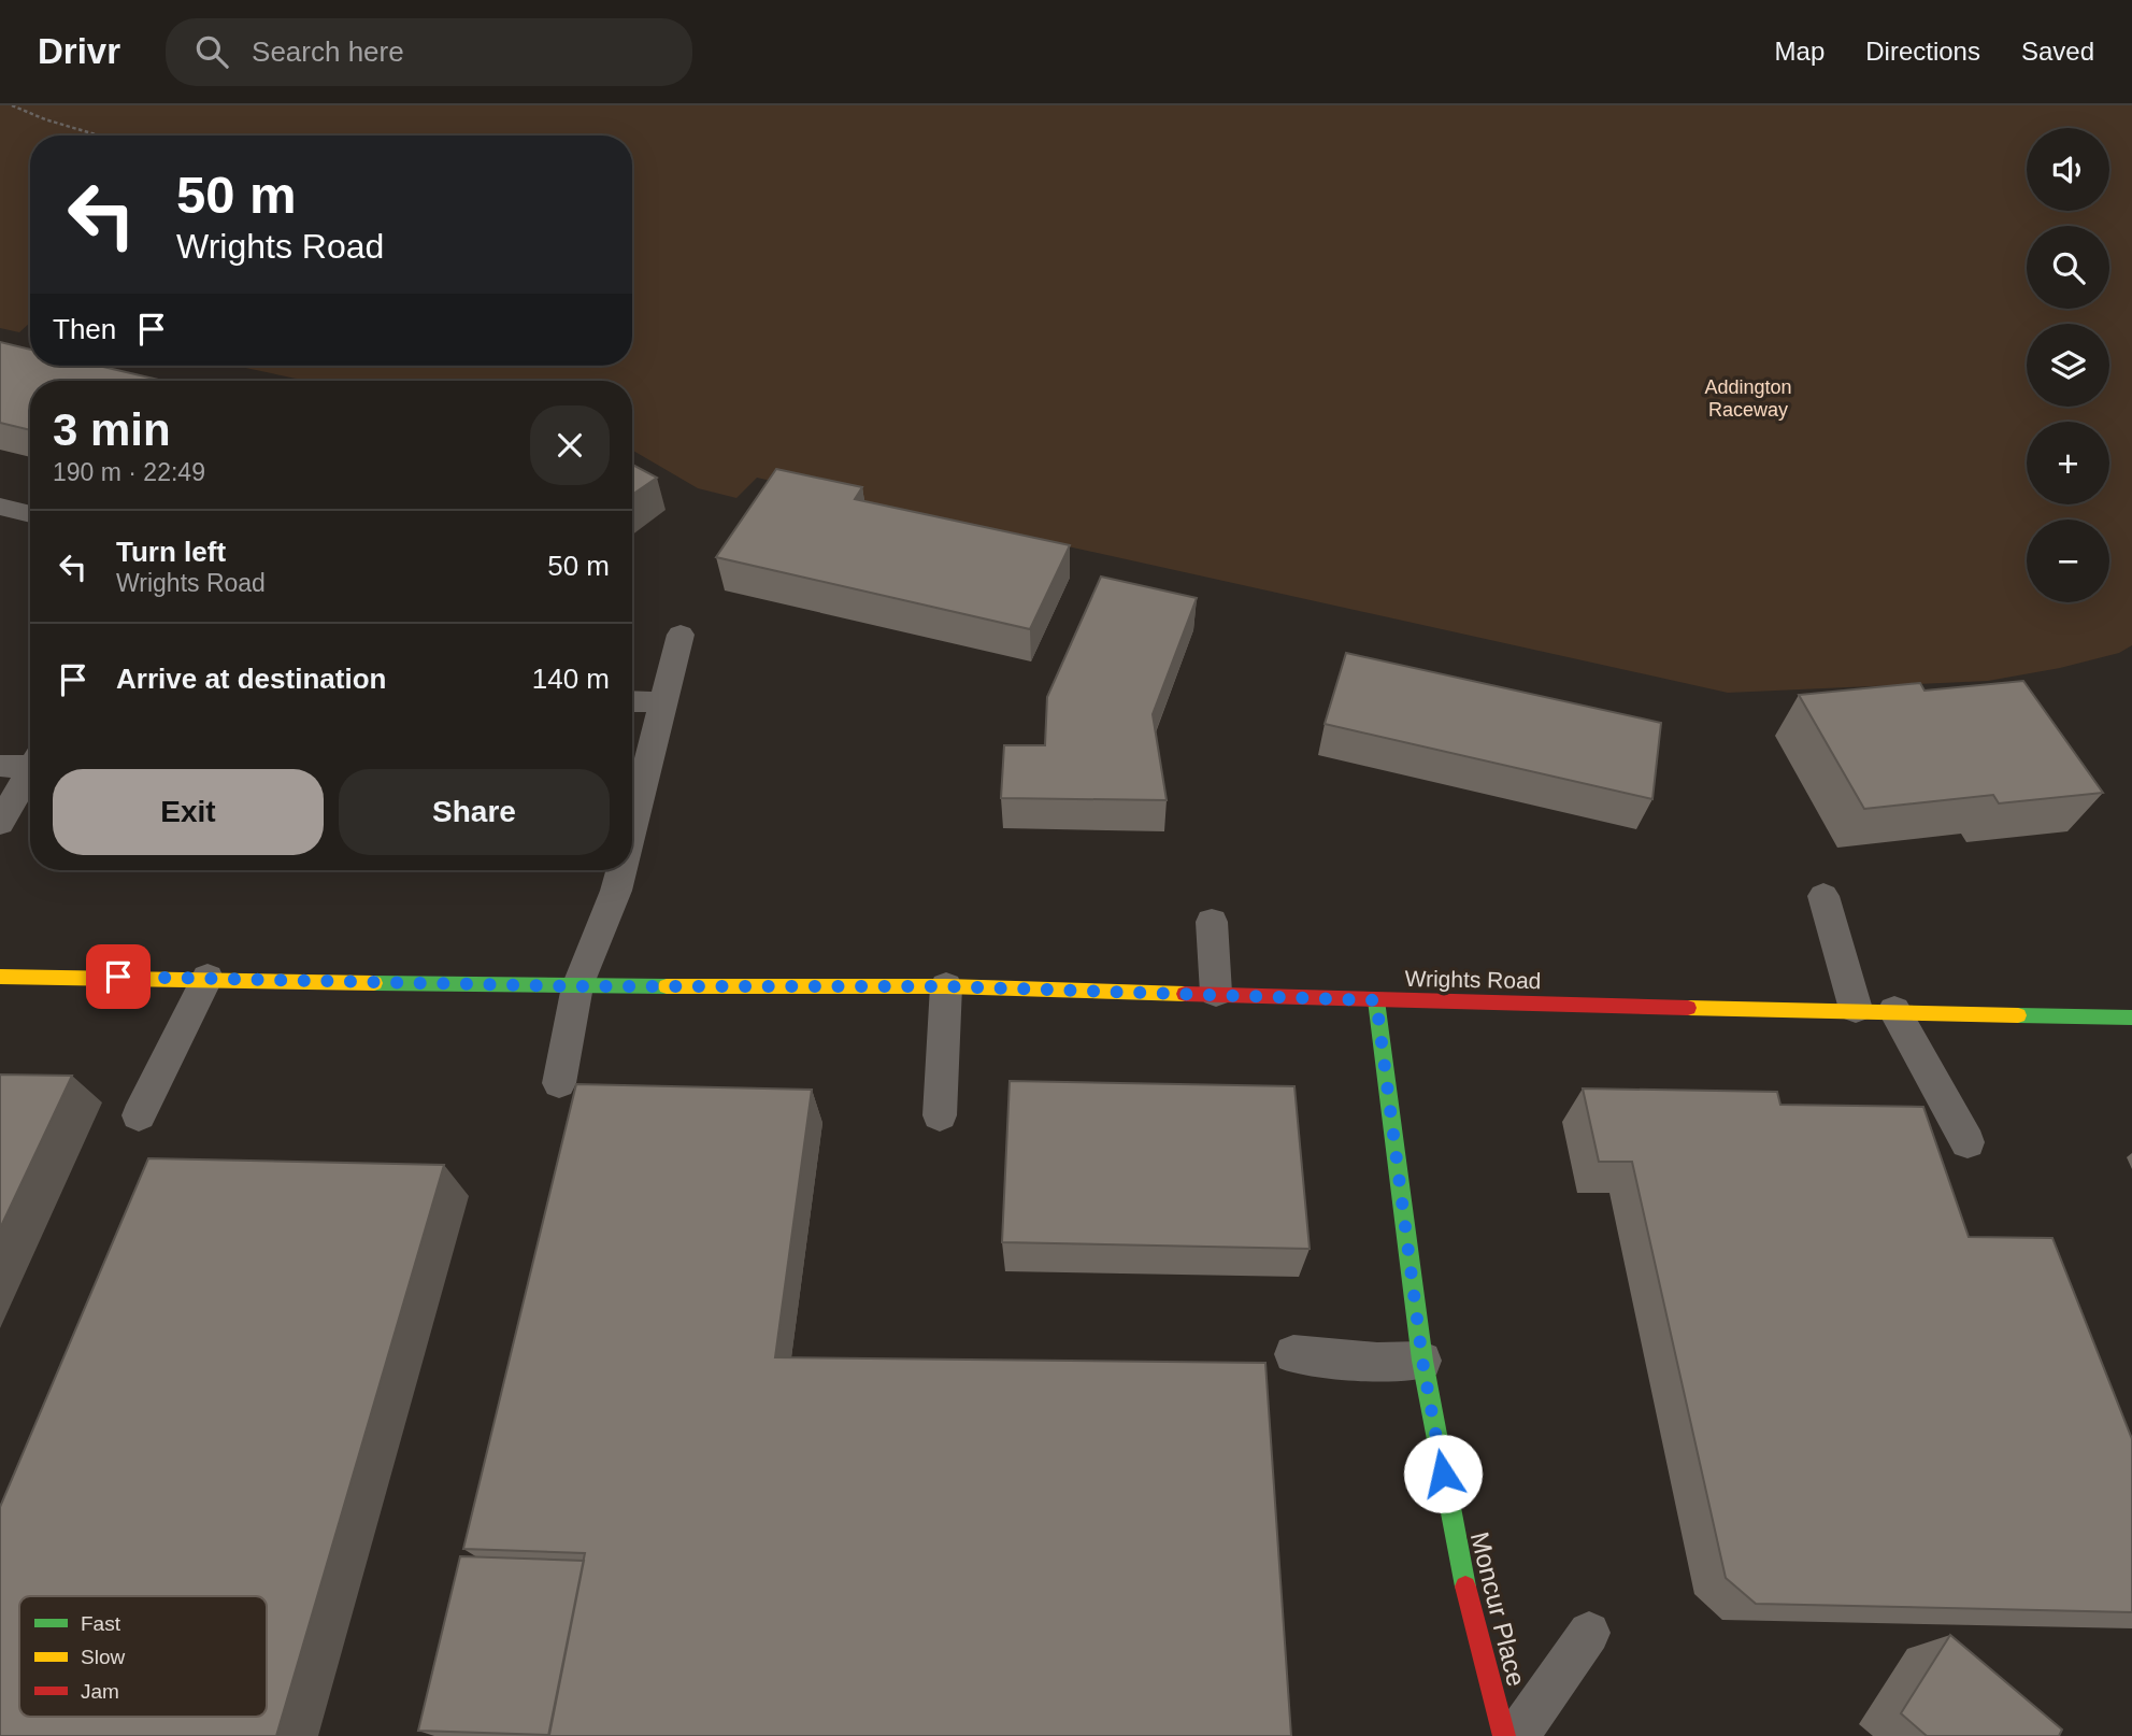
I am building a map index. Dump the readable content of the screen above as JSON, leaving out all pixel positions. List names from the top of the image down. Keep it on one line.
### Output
{"streets":{"main road":["Wrights Road","Moncur Place"]},"crossings":[["Wrights Road","Moncur Place"]],"parks":["Addington Raceway"],"legend":["Fast","Slow","Jam"],"page":{"header":"Drivr","search":"Search here","nav":["Map","Directions","Saved"],"map_buttons":["+","−"],"turn":["50 m","Wrights Road"],"then":"Then","heading":["3 min","190 m · 22:49"],"list":[{"name":"Turn left","note":"Wrights Road","value":"50 m"},{"name":"Arrive at destination","value":"140 m"}],"buttons":["Exit","Share"]}}
